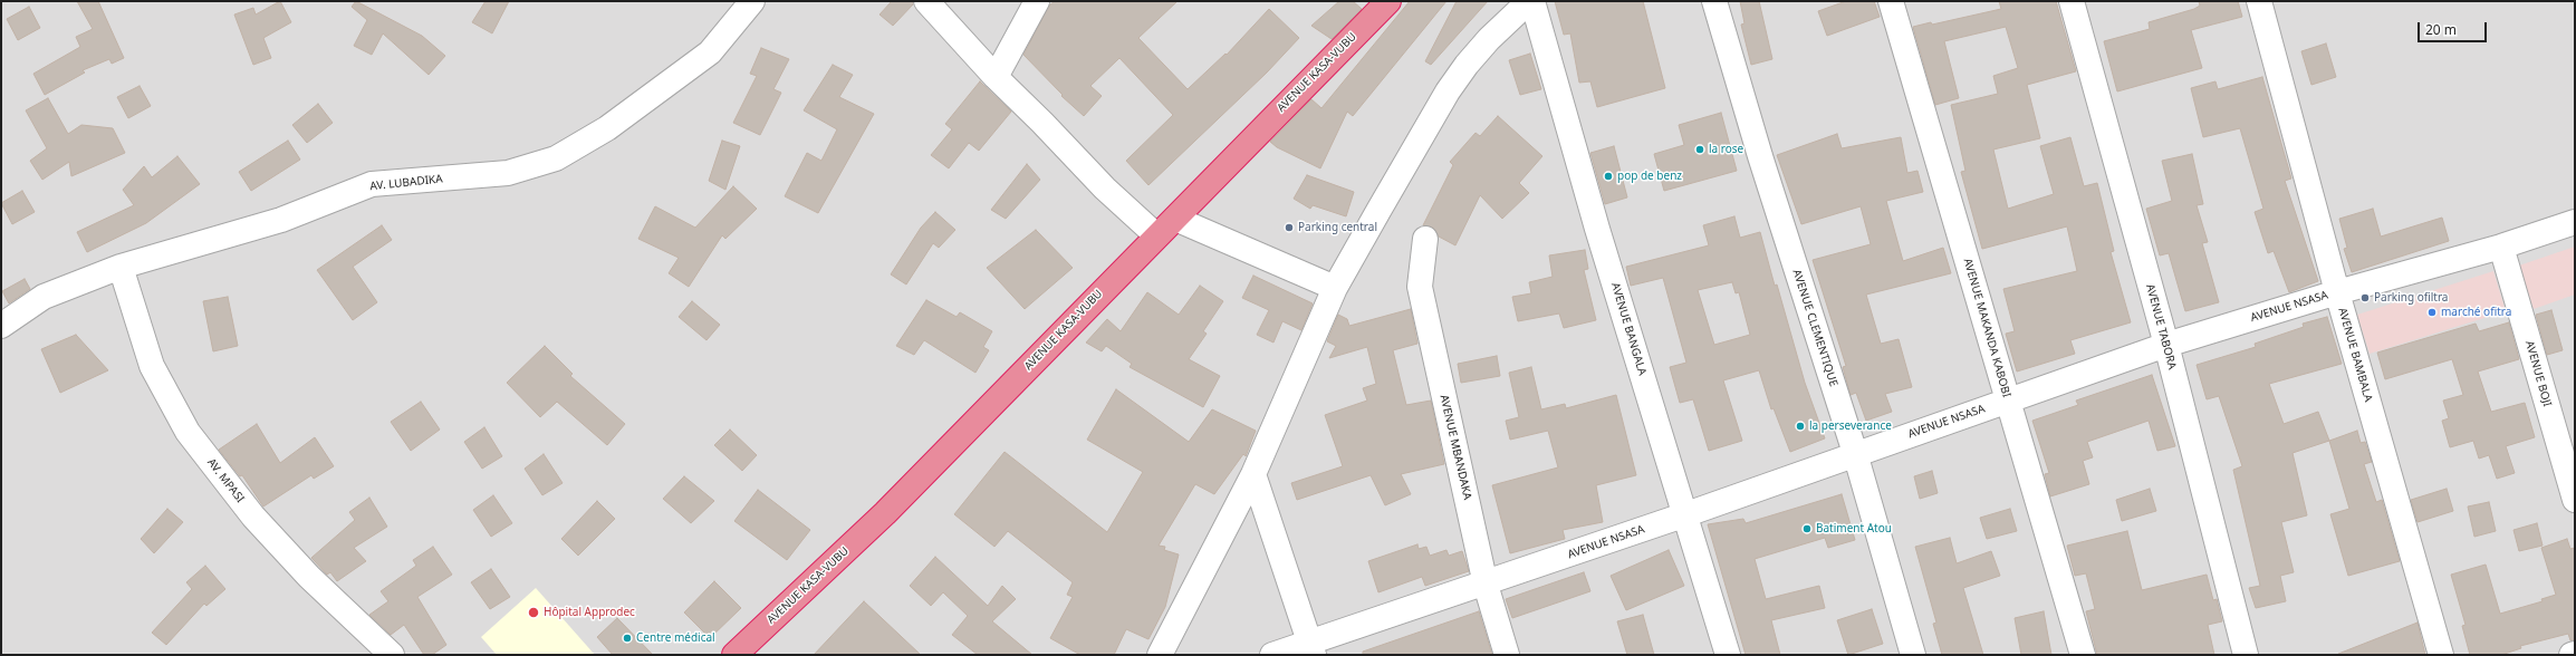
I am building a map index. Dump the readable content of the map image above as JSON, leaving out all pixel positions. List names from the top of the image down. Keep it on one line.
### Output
{"streets":{"highway":["AVENUE KASA-VUBU"],"street":["AV. LUBADIKA","AVENUE NSASA","AVENUE TABORA","AVENUE CLEMENTIQUE","AVENUE MAKANDA KABOBI","AVENUE BANGALA","AVENUE BAMBALA","AVENUE BOJI","AVENUE MBANDAKA","AV. MPASI"]},"crossings":[["AV. LUBADIKA","AV. MPASI"],["AVENUE NSASA","AVENUE TABORA"],["AVENUE NSASA","AVENUE CLEMENTIQUE"],["AVENUE NSASA","AVENUE MAKANDA KABOBI"],["AVENUE NSASA","AVENUE BANGALA"],["AVENUE NSASA","AVENUE BAMBALA"],["AVENUE NSASA","AVENUE BOJI"],["AVENUE NSASA","AVENUE MBANDAKA"]],"places":["la rose","pop de benz","Parking central","Parking ofiltra","marché ofitra","la perseverance","Batiment Atou","Hôpital Approdec","Centre médical"],"scale_bar":"20 m"}
